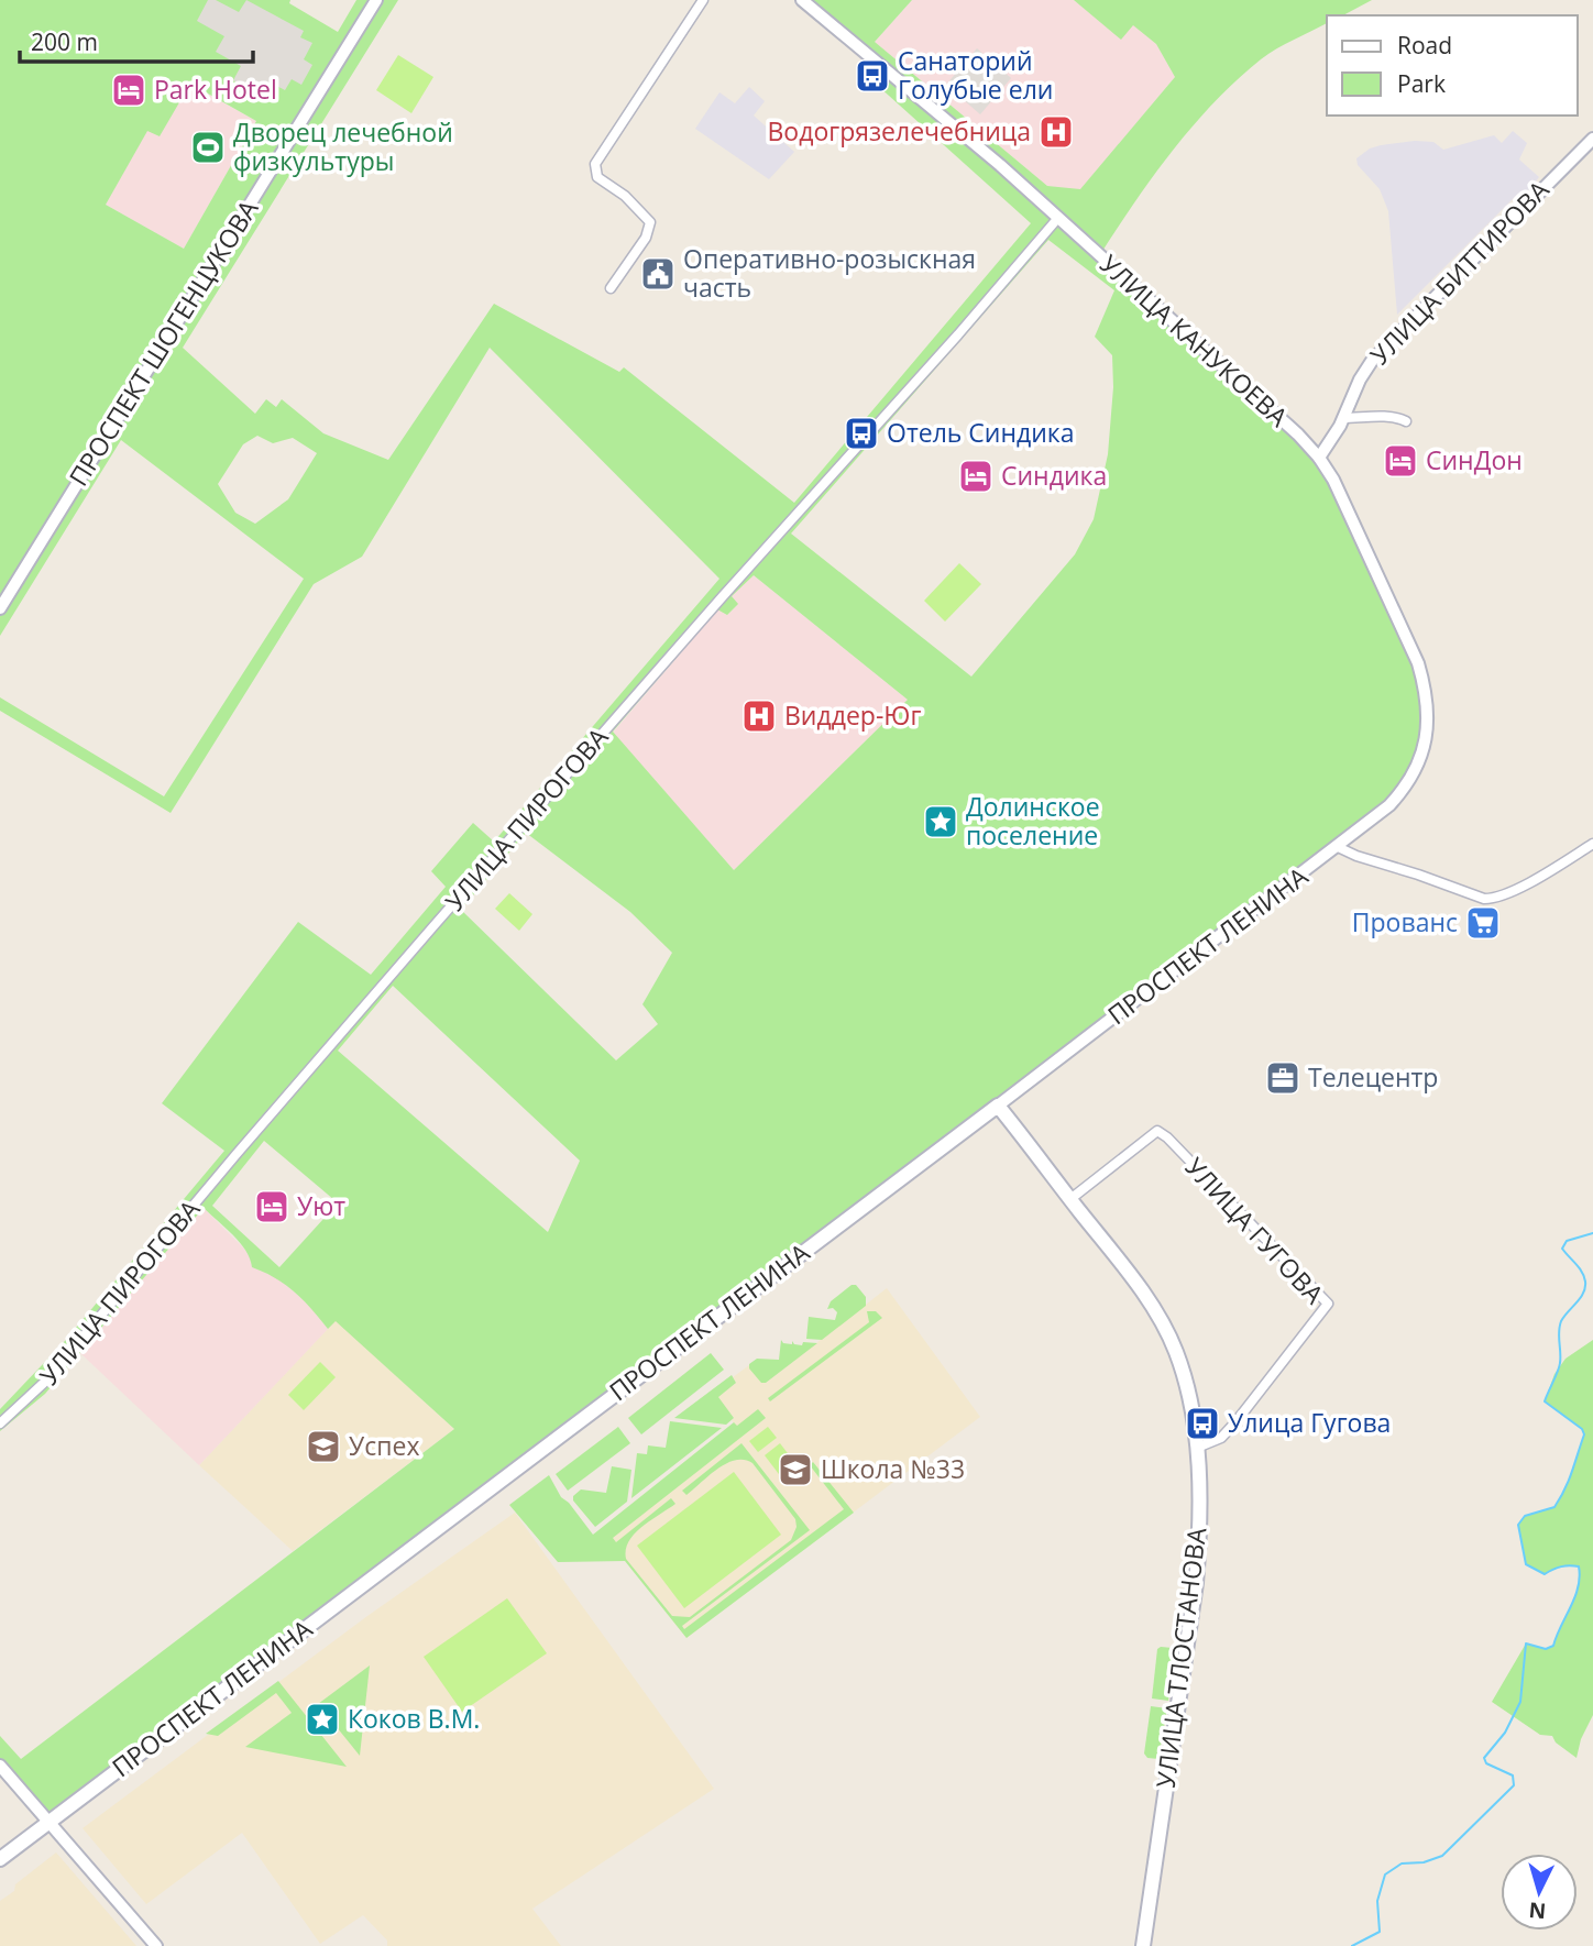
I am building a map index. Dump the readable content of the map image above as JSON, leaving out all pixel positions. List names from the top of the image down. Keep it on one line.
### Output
{"streets":{"main road":["ПРОСПЕКТ ЛЕНИНА","УЛИЦА ТЛОСТАНОВА"],"street":["УЛИЦА БИТТИРОВА","УЛИЦА КАНУКОЕВА","ПРОСПЕКТ ШОГЕНЦУКОВА","УЛИЦА ПИРОГОВА","УЛИЦА ГУГОВА"]},"crossings":[["УЛИЦА БИТТИРОВА","УЛИЦА КАНУКОЕВА"],["УЛИЦА КАНУКОЕВА","УЛИЦА ПИРОГОВА"],["УЛИЦА КАНУКОЕВА","ПРОСПЕКТ ЛЕНИНА"],["ПРОСПЕКТ ЛЕНИНА","УЛИЦА ТЛОСТАНОВА"],["УЛИЦА ГУГОВА","УЛИЦА ТЛОСТАНОВА"]],"places":{"bus stop":["Санаторий Голубые ели","Отель Синдика","Улица Гугова"],"hotel":["Park Hotel","СинДон","Синдика","Уют"],"hospital":["Водогрязелечебница","Виддер-Юг"],"sports":["Дворец лечебной физкультуры"],"public building":["Оперативно-розыскная часть"],"place":["Долинское поселение","Коков В.М."],"supermarket":["Прованс"],"office":["Телецентр"],"school or university":["Успех","Школа №33"]},"legend":["Road","Park"],"scale_bar":"200 m","north":"bottom"}
